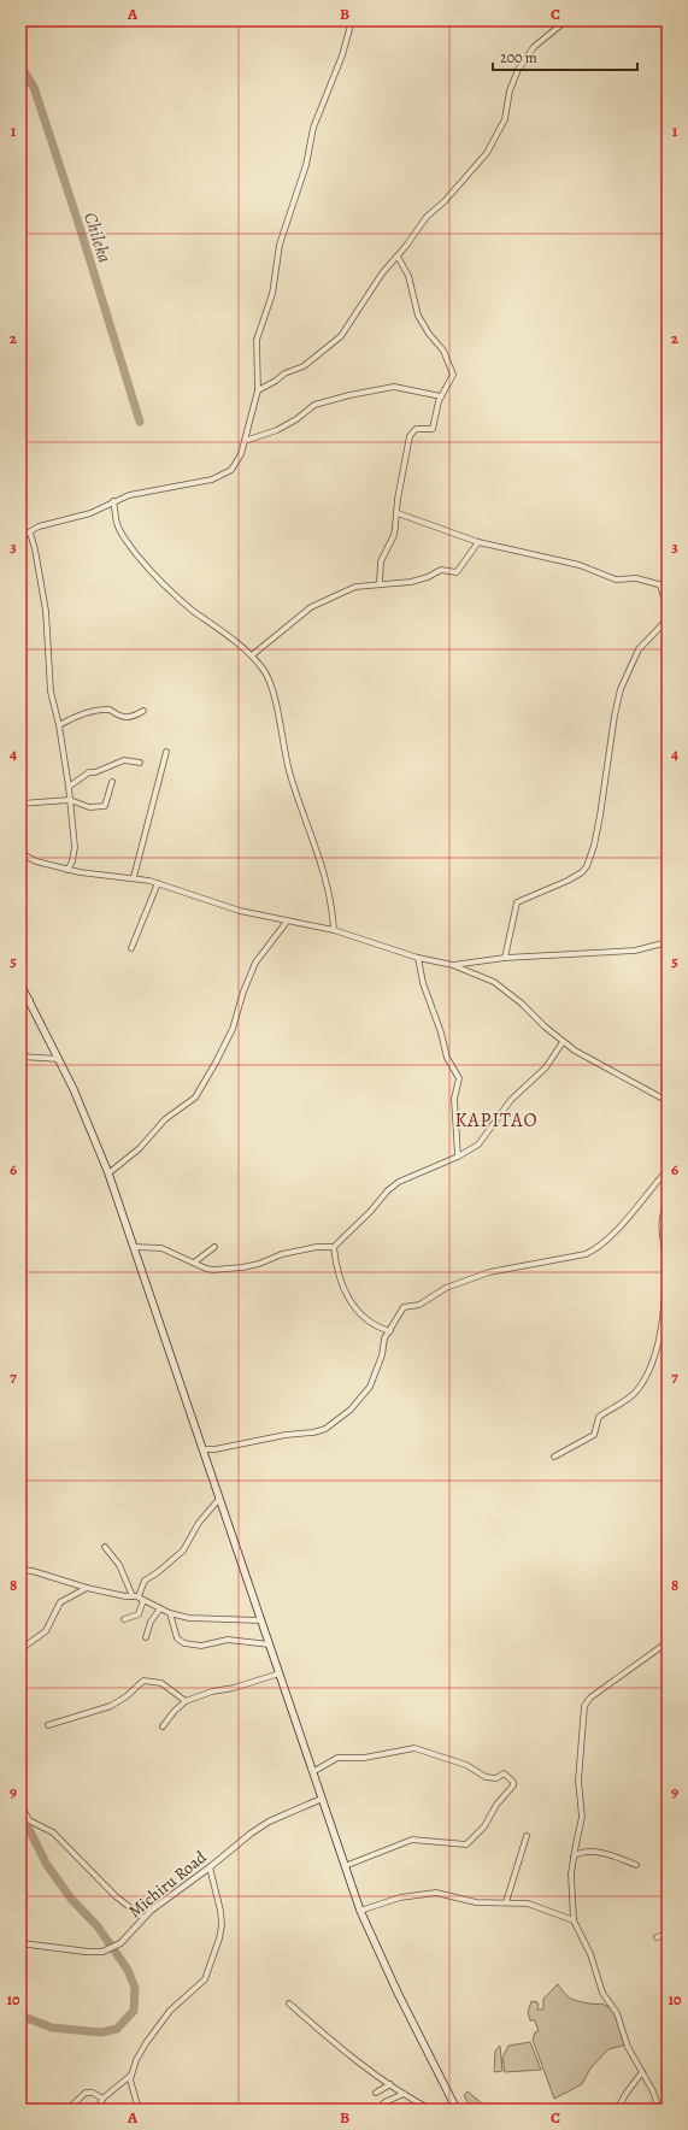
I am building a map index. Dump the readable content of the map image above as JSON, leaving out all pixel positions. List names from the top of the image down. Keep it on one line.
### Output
{"streets":{"street":["Michiru Road"]},"districts":["KAPITAO"],"water":["Chileka"],"scale_bar":"200 m","grid":{"columns":["A","B","C"],"rows":["1","2","3","4","5","6","7","8","9","10"]}}
